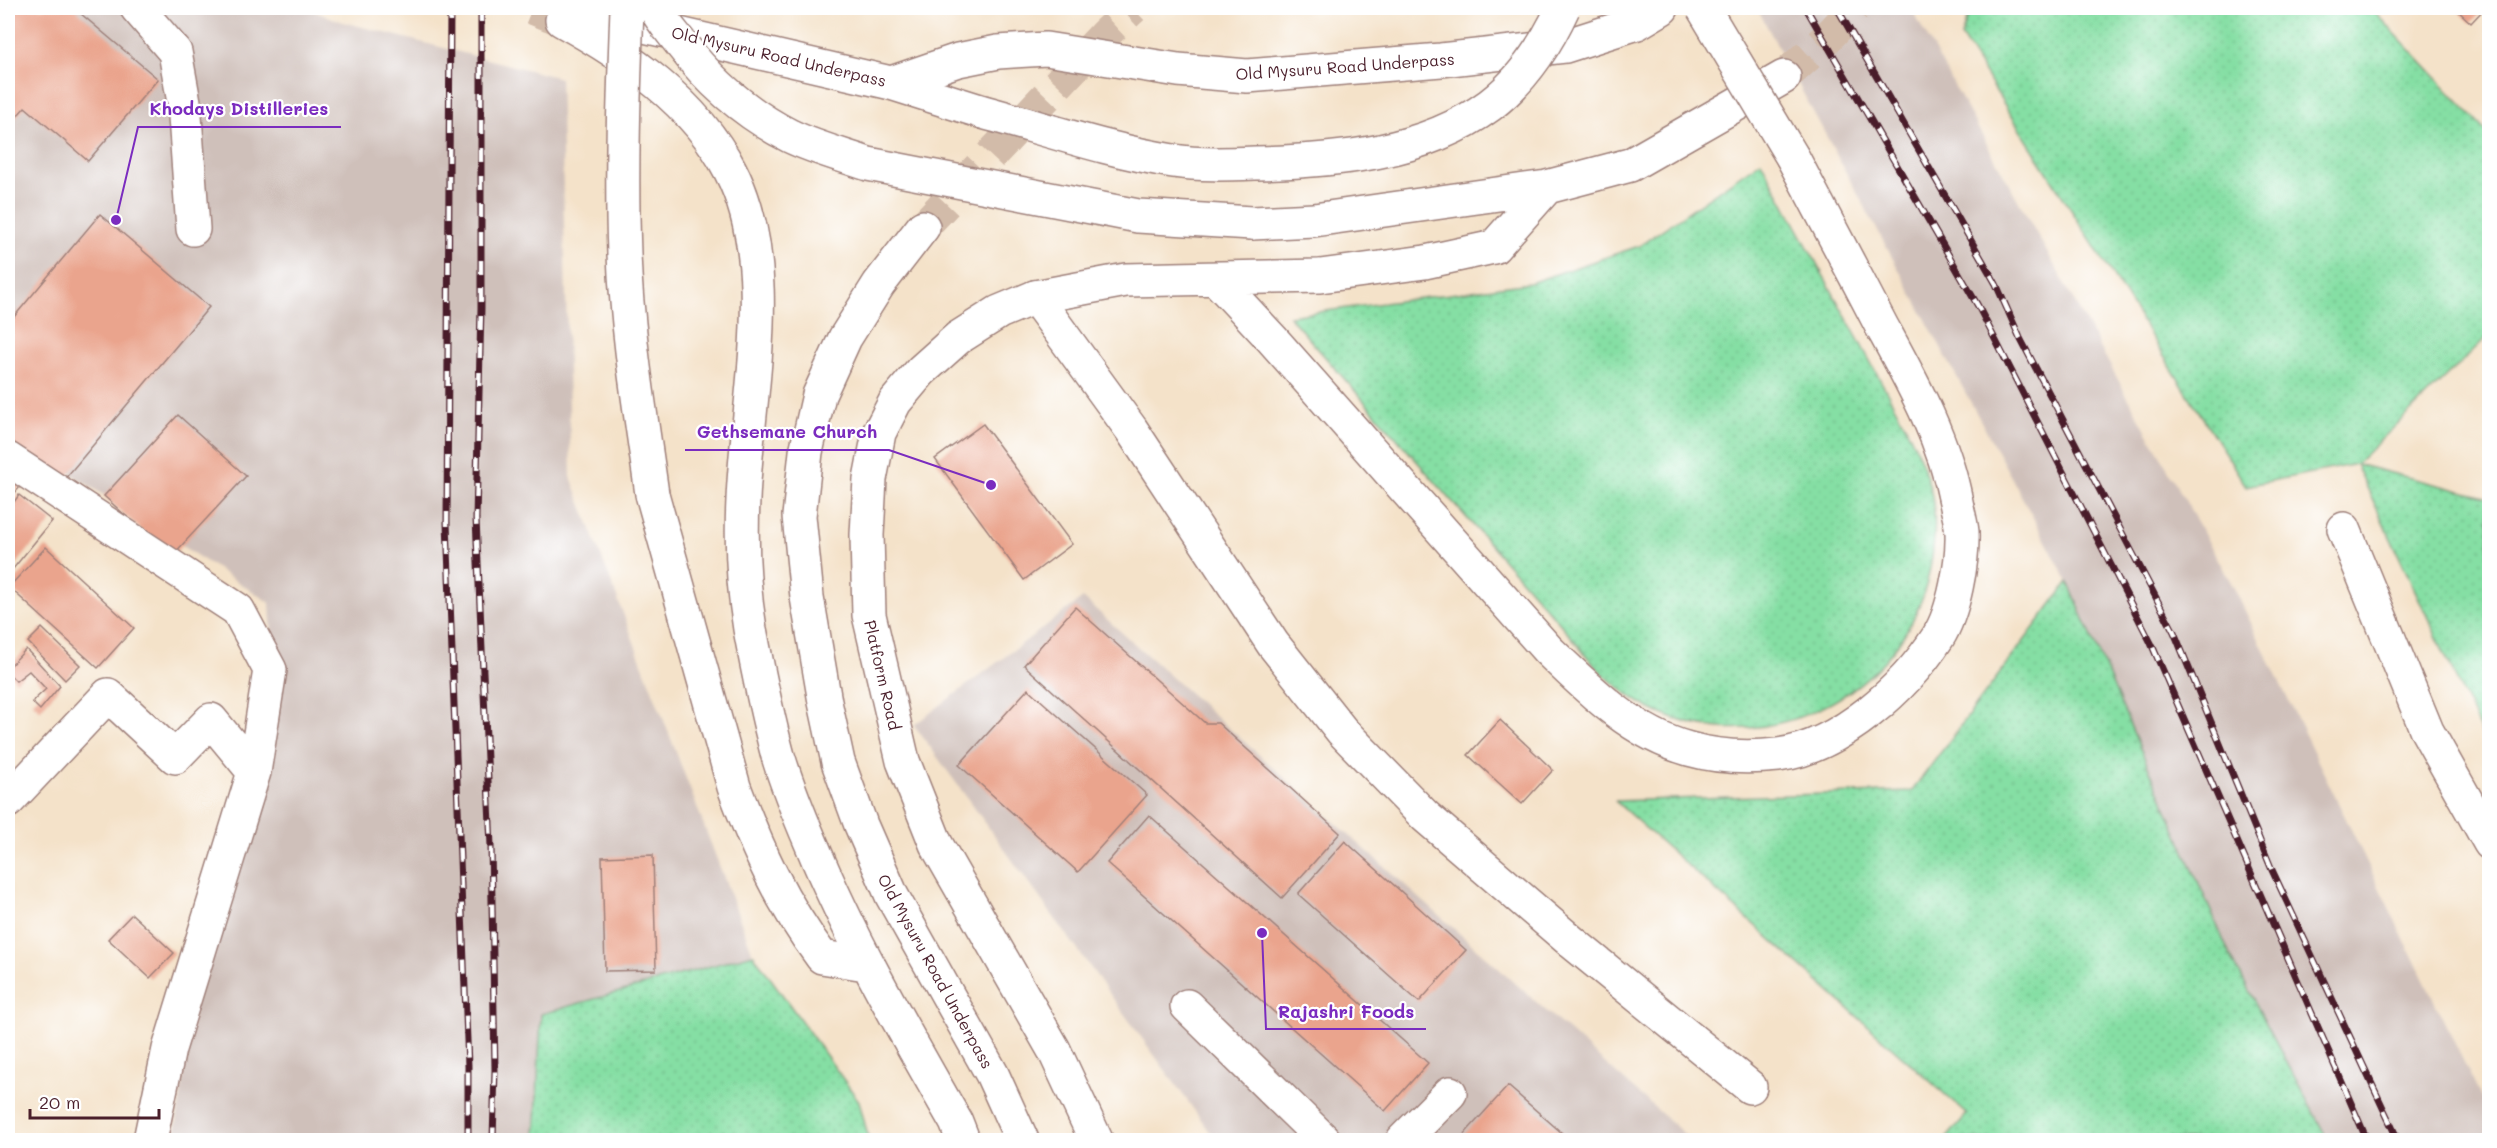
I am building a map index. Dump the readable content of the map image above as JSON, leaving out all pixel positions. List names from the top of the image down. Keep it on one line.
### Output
{"streets":{"main road":["Old Mysuru Road Underpass","Platform Road"]},"places":["Khodays Distilleries","Gethsemane Church","Rajashri Foods"],"scale_bar":"20 m"}
